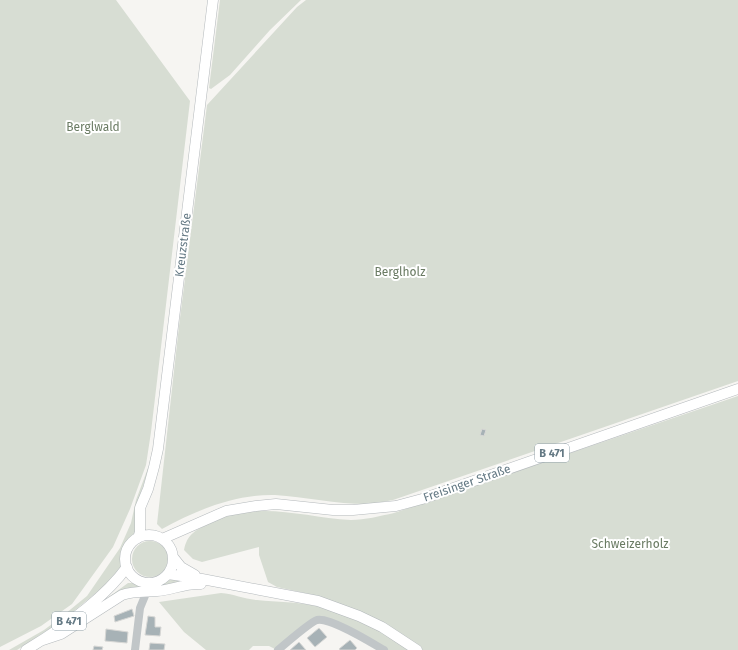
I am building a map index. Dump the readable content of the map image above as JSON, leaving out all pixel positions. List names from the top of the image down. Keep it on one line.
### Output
{"streets":{"main road":["Kreuzstraße","B 471","Freisinger Straße"]},"crossings":[["Kreuzstraße","B 471"],["B 471","Freisinger Straße"]],"parks":["Berglwald","Berglholz","Schweizerholz"]}
